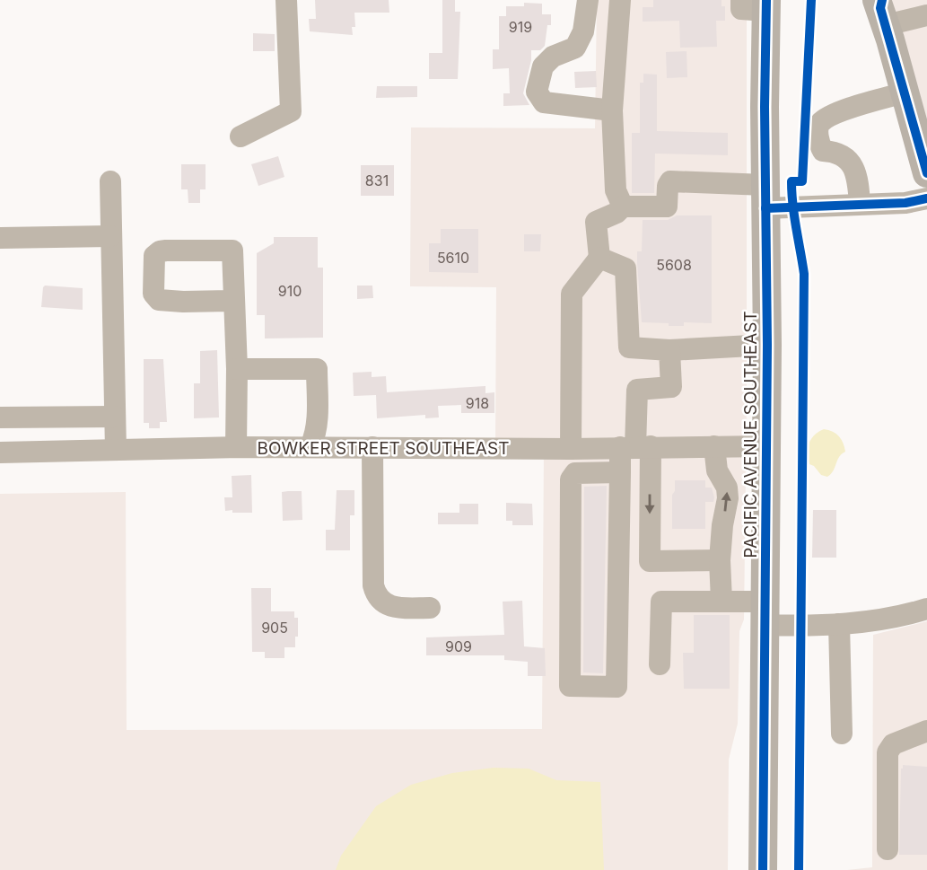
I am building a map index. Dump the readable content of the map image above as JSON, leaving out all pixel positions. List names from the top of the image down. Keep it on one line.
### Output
{"streets":{"main road":["PACIFIC AVENUE SOUTHEAST"],"street":["BOWKER STREET SOUTHEAST"]},"crossings":[["PACIFIC AVENUE SOUTHEAST","BOWKER STREET SOUTHEAST"]],"house_numbers":["919","831","5610","5608","910","918","905","909"]}
